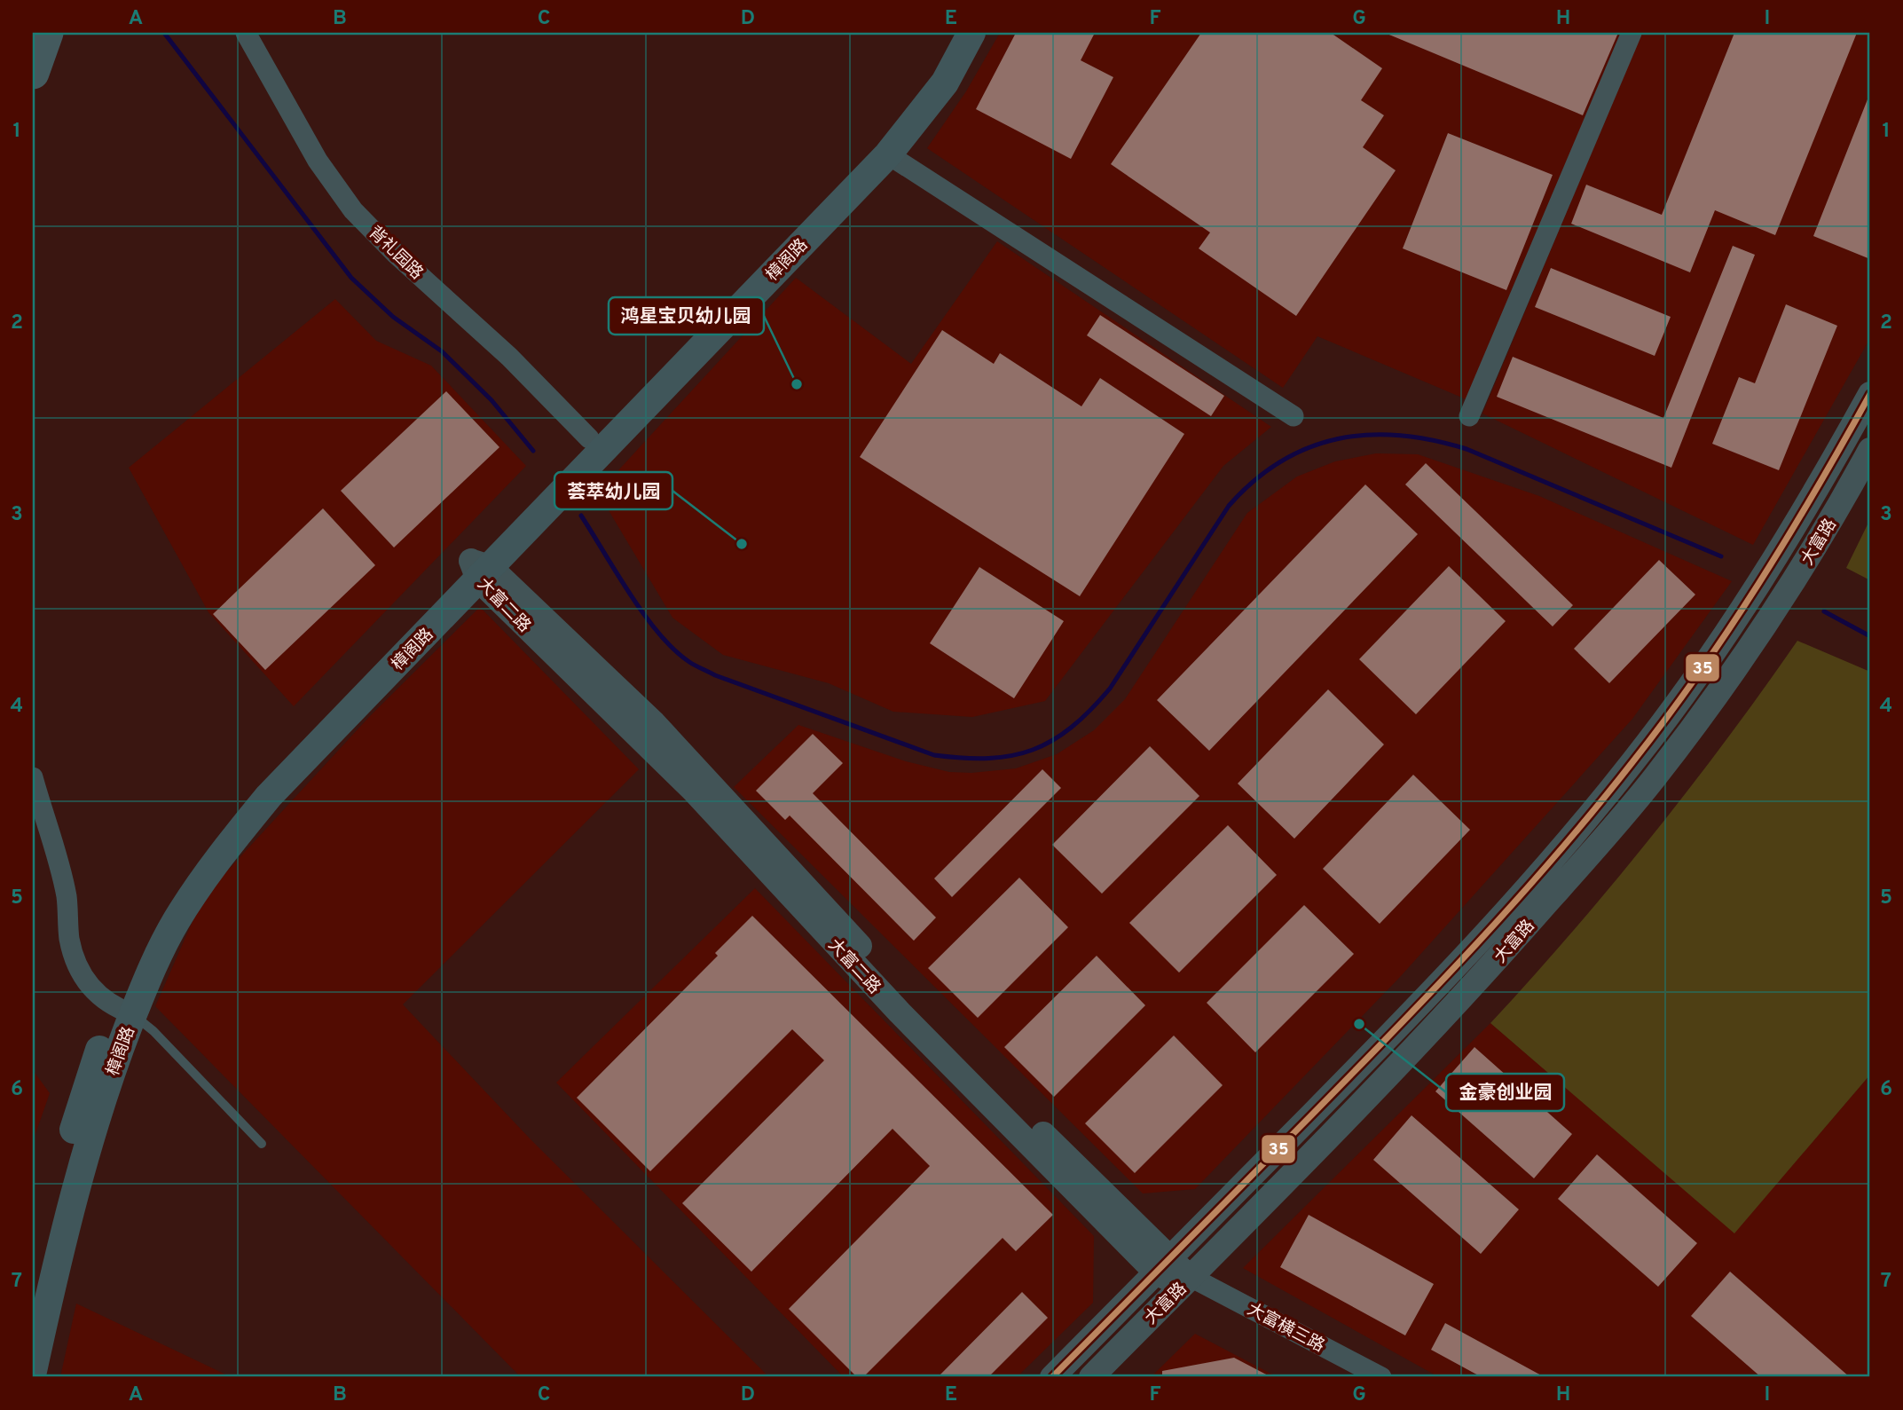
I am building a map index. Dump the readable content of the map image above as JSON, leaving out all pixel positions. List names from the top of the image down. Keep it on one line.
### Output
{"streets":{"main road":["樟阁路"],"street":["背礼园路","大富路","大富二路","大富横三路"]},"crossings":[["背礼园路","樟阁路"],["樟阁路","大富二路"],["大富路","大富二路"],["大富路","大富横三路"],["大富二路","大富横三路"]],"places":["鸿星宝贝幼儿园","荟萃幼儿园","金豪创业园"],"lines":["transit line 35"],"grid":{"columns":["A","B","C","D","E","F","G","H","I"],"rows":["1","2","3","4","5","6","7"]}}
